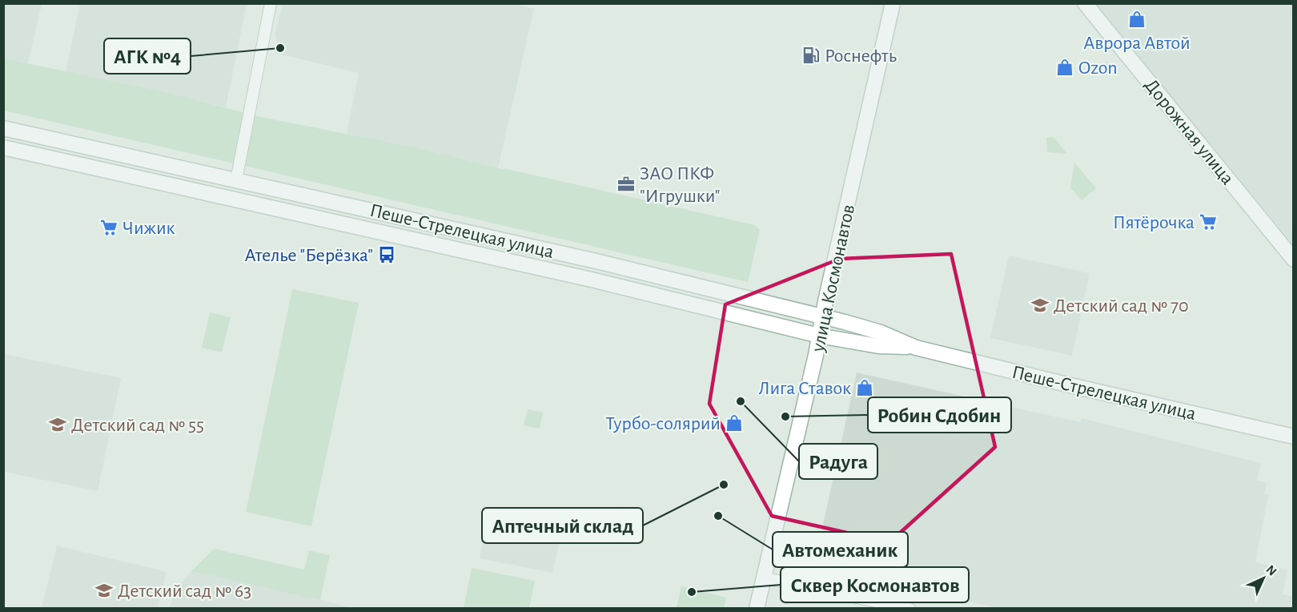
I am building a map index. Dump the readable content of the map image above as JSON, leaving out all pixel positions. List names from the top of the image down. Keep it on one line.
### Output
{"streets":{"main road":["Дорожная улица","Пеше-Стрелецкая улица","улица Космонавтов"]},"crossings":[["Пеше-Стрелецкая улица","улица Космонавтов"]],"places":{"shop":["Аврора Автой","Ozon","Лига Ставок","Турбо-солярий"],"other":["АГК №4","Радуга","Робин Сдобин","Аптечный склад","Автомеханик","Сквер Космонавтов"],"fuel station":["Роснефть"],"office":["ЗАО ПКФ \"Игрушки\""],"supermarket":["Пятёрочка","Чижик"],"bus stop":["Ателье \"Берёзка\""],"school or university":["Детский сад № 70","Детский сад № 55","Детский сад № 63"]},"north":"top right"}
